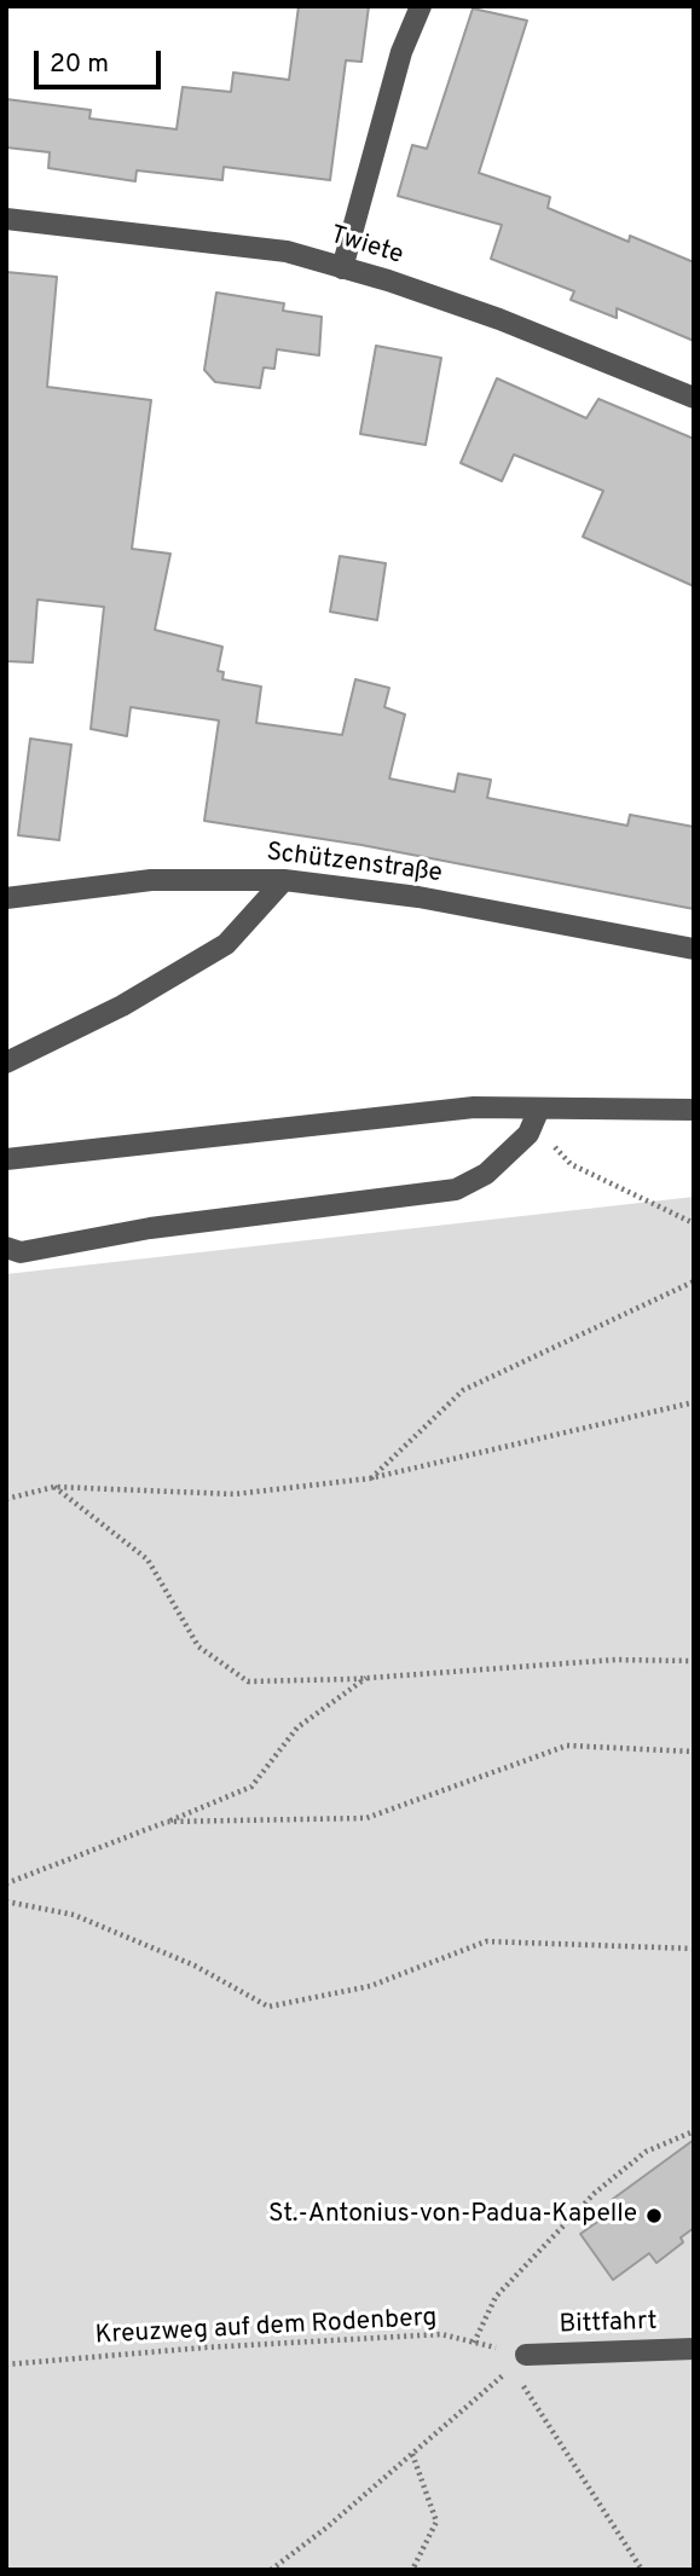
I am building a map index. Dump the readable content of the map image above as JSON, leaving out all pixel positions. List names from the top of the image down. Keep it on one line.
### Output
{"streets":{"street":["Twiete","Schützenstraße","Bittfahrt"],"path":["Kreuzweg auf dem Rodenberg"]},"crossings":[["Bittfahrt","Kreuzweg auf dem Rodenberg"]],"places":["St.-Antonius-von-Padua-Kapelle"],"scale_bar":"20 m"}
